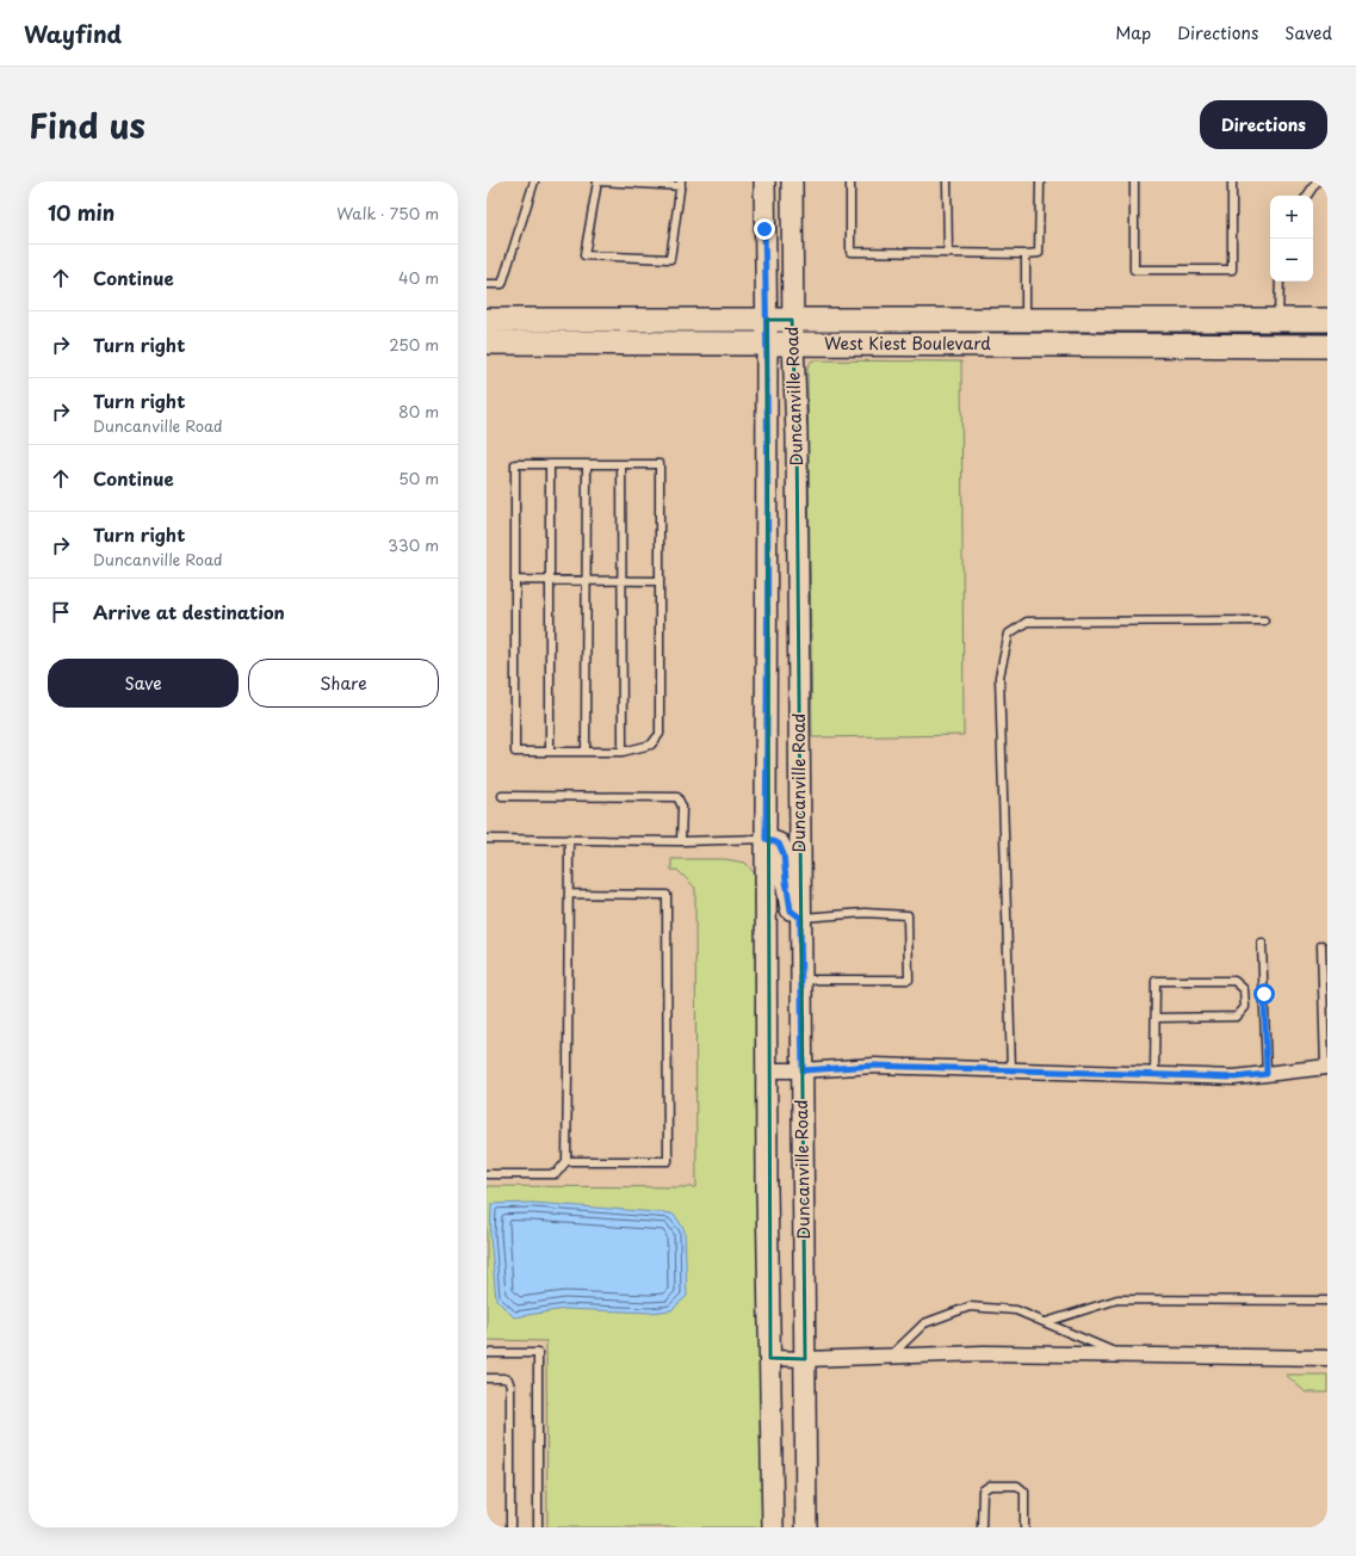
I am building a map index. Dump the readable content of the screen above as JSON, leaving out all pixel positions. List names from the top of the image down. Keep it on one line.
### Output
{"streets":{"main road":["West Kiest Boulevard","Duncanville Road"]},"crossings":[["West Kiest Boulevard","Duncanville Road"]],"page":{"header":"Wayfind","nav":["Map","Directions","Saved"],"title":"Find us","buttons":["Directions",["Save","Share"]],"heading":["10 min","Walk · 750 m"],"map_buttons":["+","−"],"list":[["Continue","40 m"],["Turn right","250 m"],["Turn right","Duncanville Road","80 m"],["Continue","50 m"],["Turn right","Duncanville Road","330 m"],"Arrive at destination"]}}
